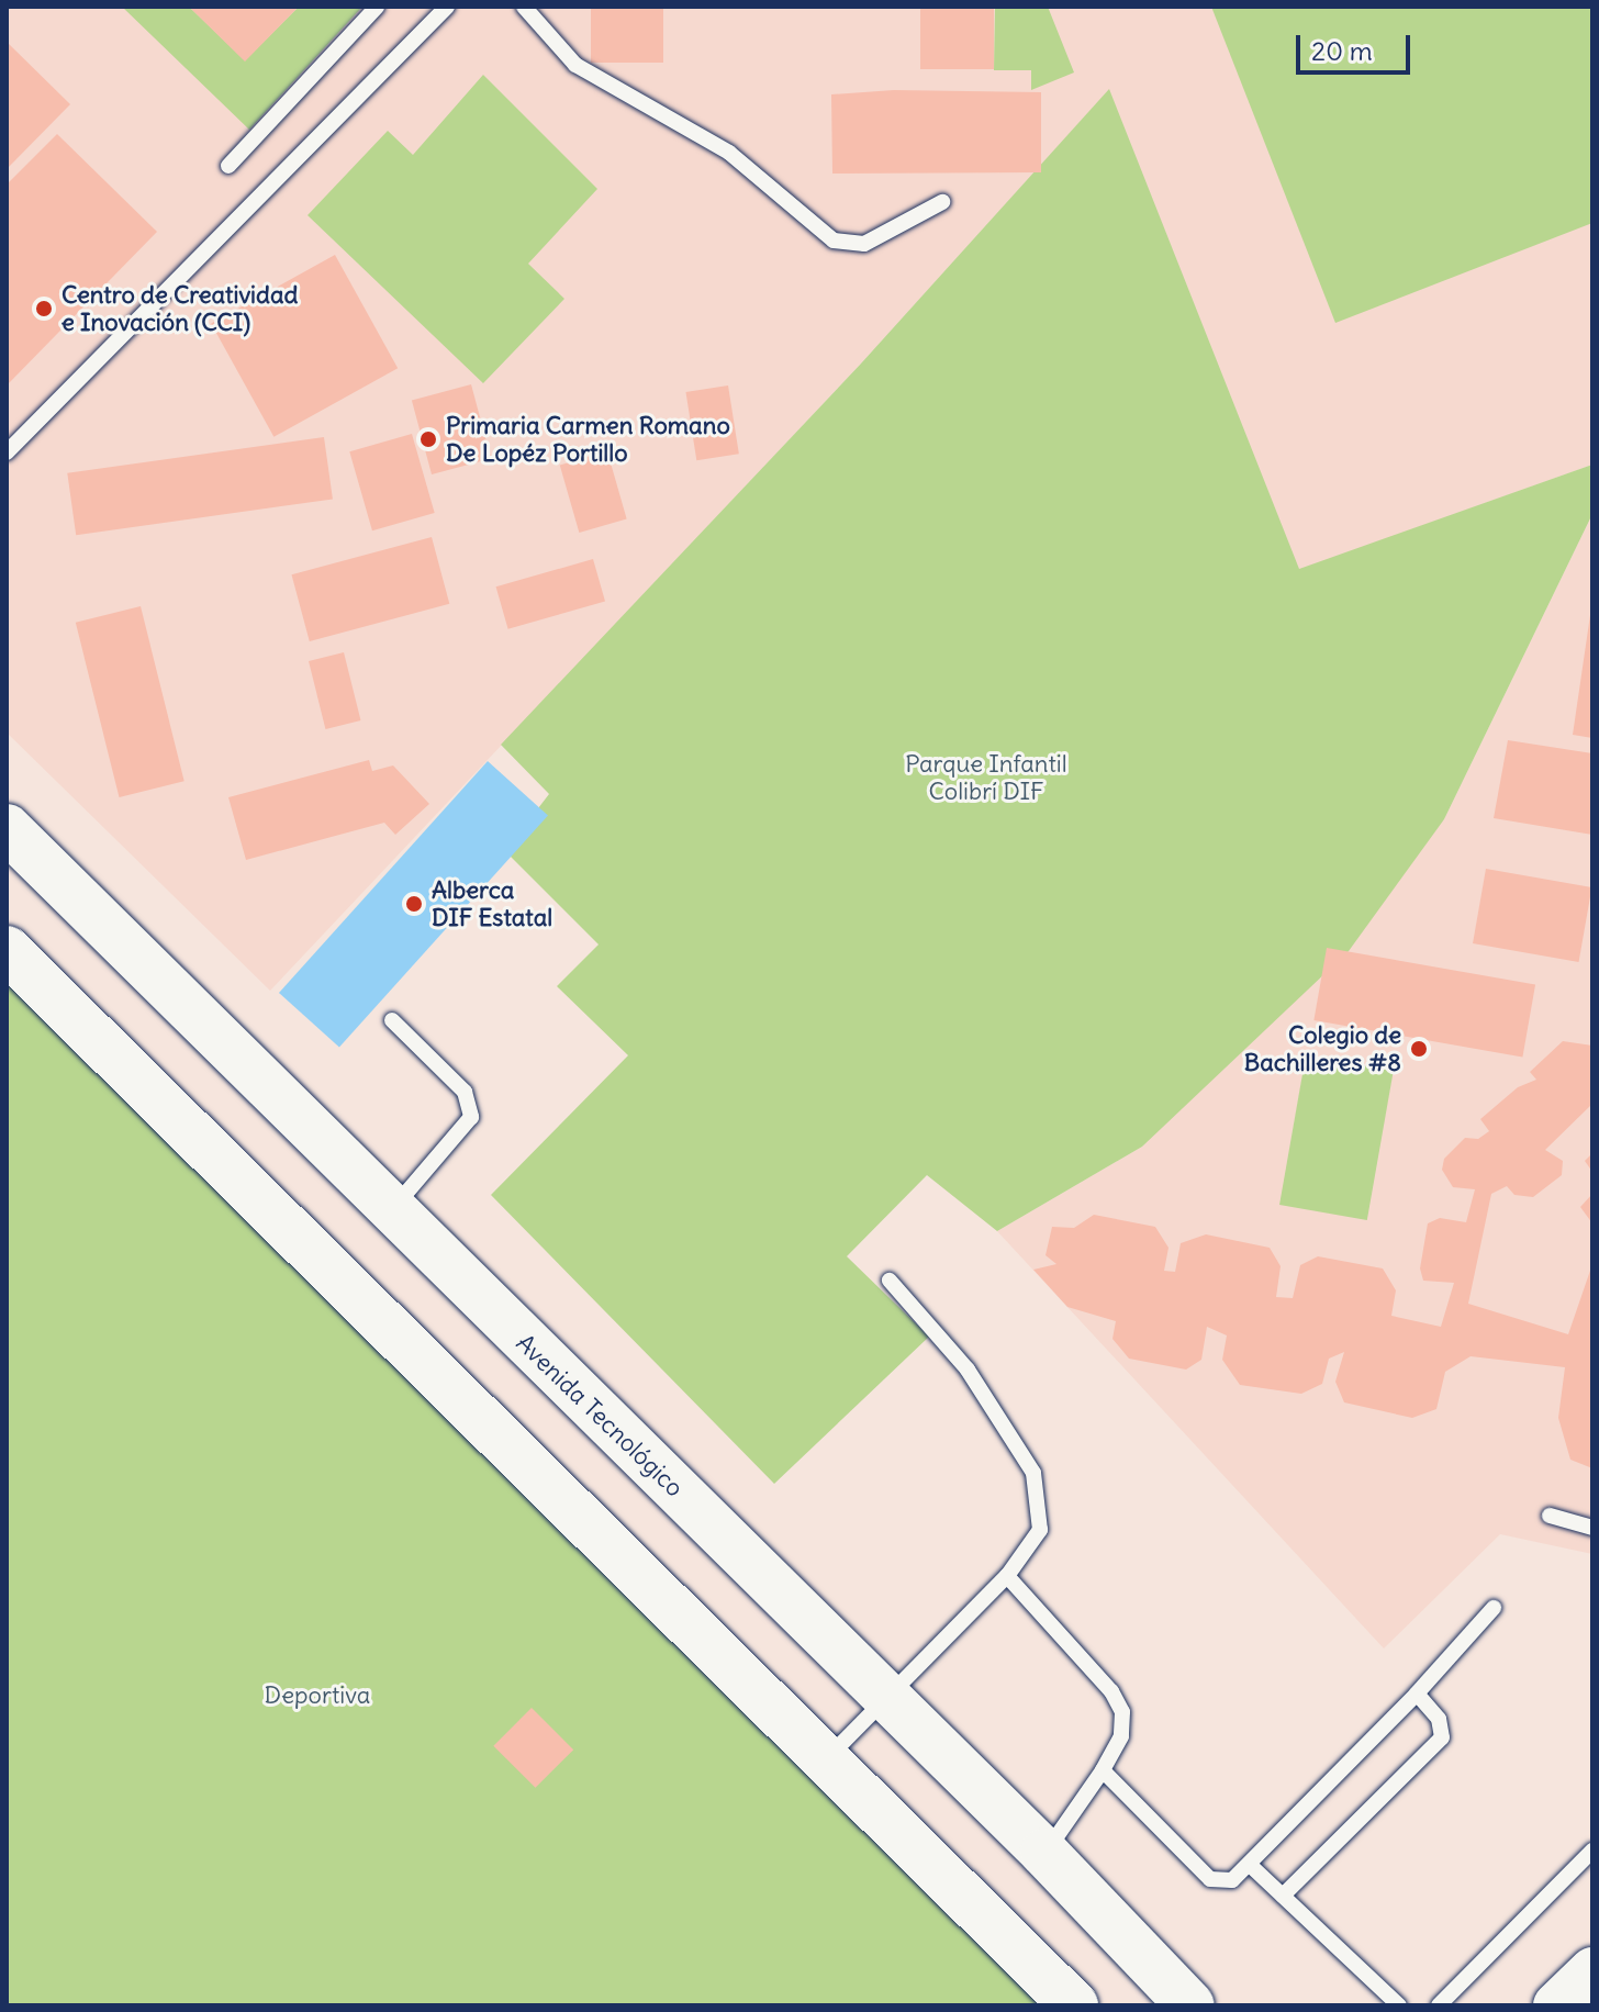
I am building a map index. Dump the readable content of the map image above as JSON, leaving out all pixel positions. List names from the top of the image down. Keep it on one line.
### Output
{"streets":{"main road":["Avenida Tecnológico"]},"parks":["Parque Infantil Colibrí DIF","Deportiva"],"places":["Centro de Creatividad e Inovación (CCI)","Primaria Carmen Romano De Lopéz Portillo","Alberca DIF Estatal","Colegio de Bachilleres #8"],"scale_bar":"20 m"}
